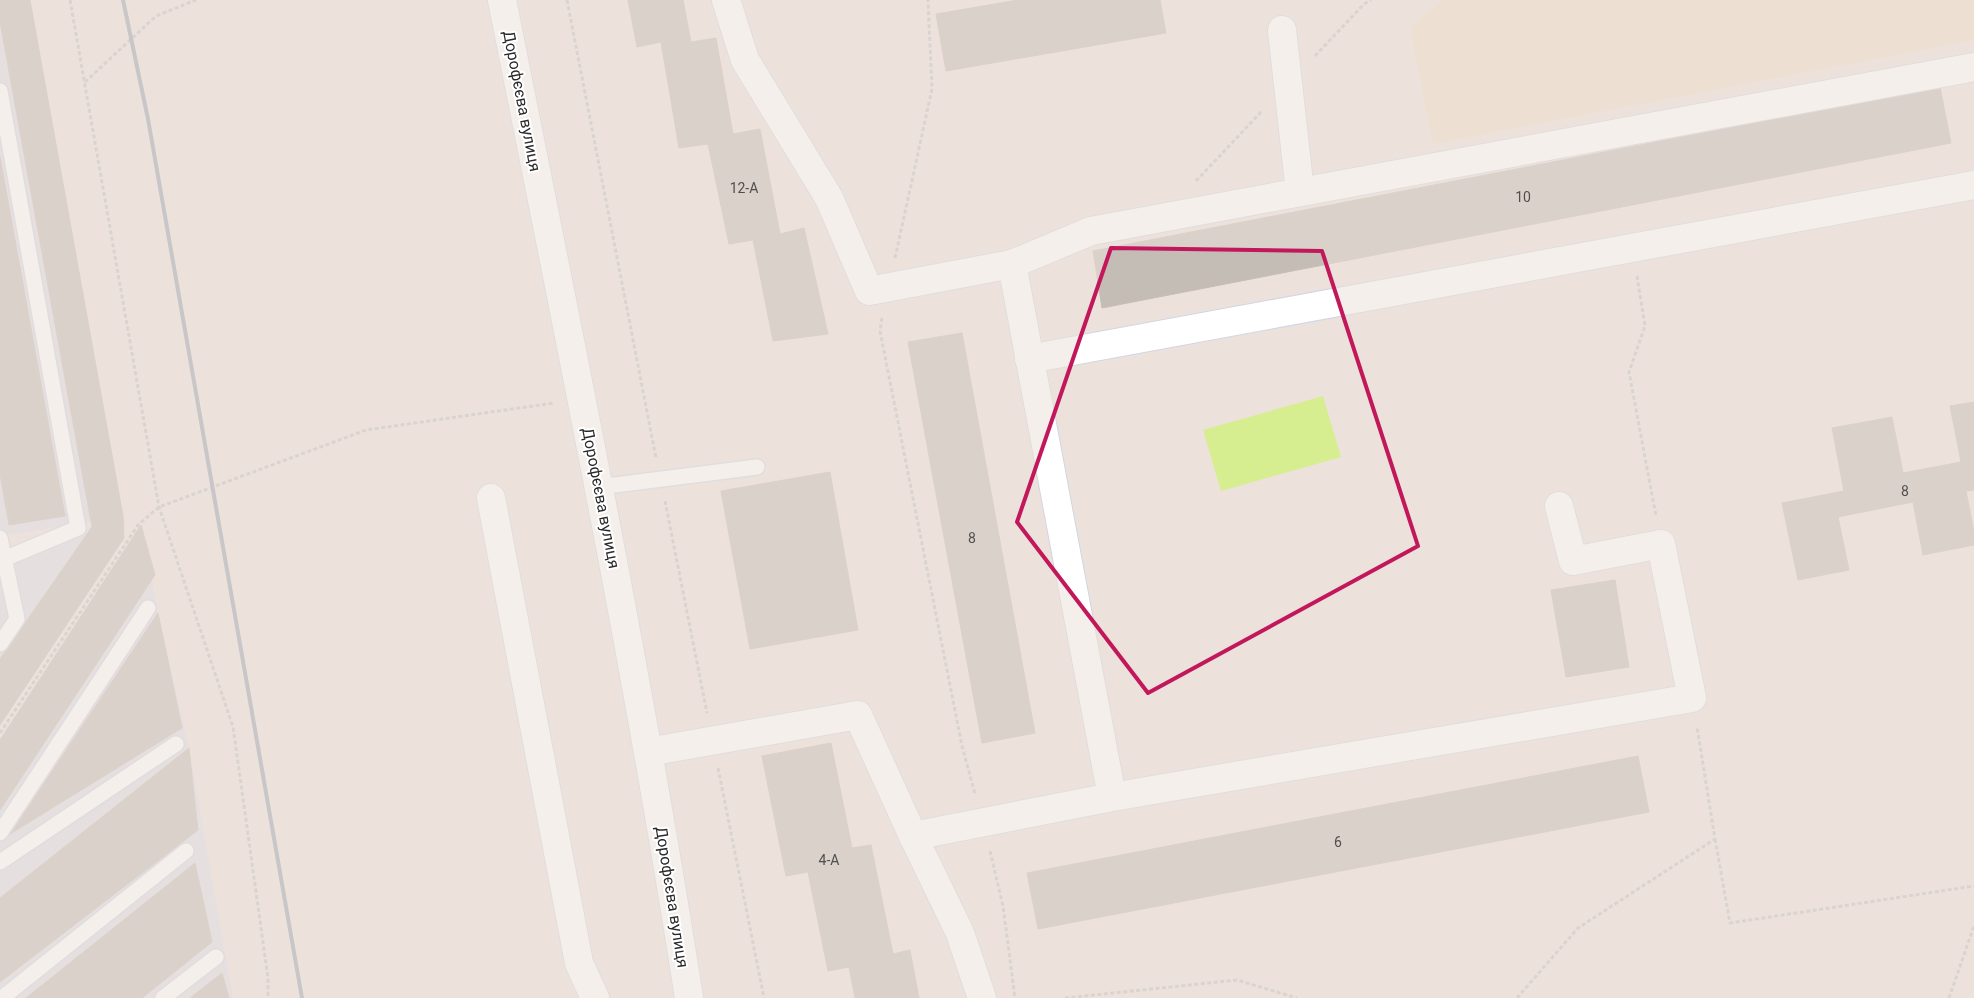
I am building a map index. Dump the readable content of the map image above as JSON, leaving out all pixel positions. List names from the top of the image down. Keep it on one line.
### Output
{"streets":{"street":["Дорофєєва вулиця"]},"house_numbers":["12-А","10","8","8","6","4-А"]}
